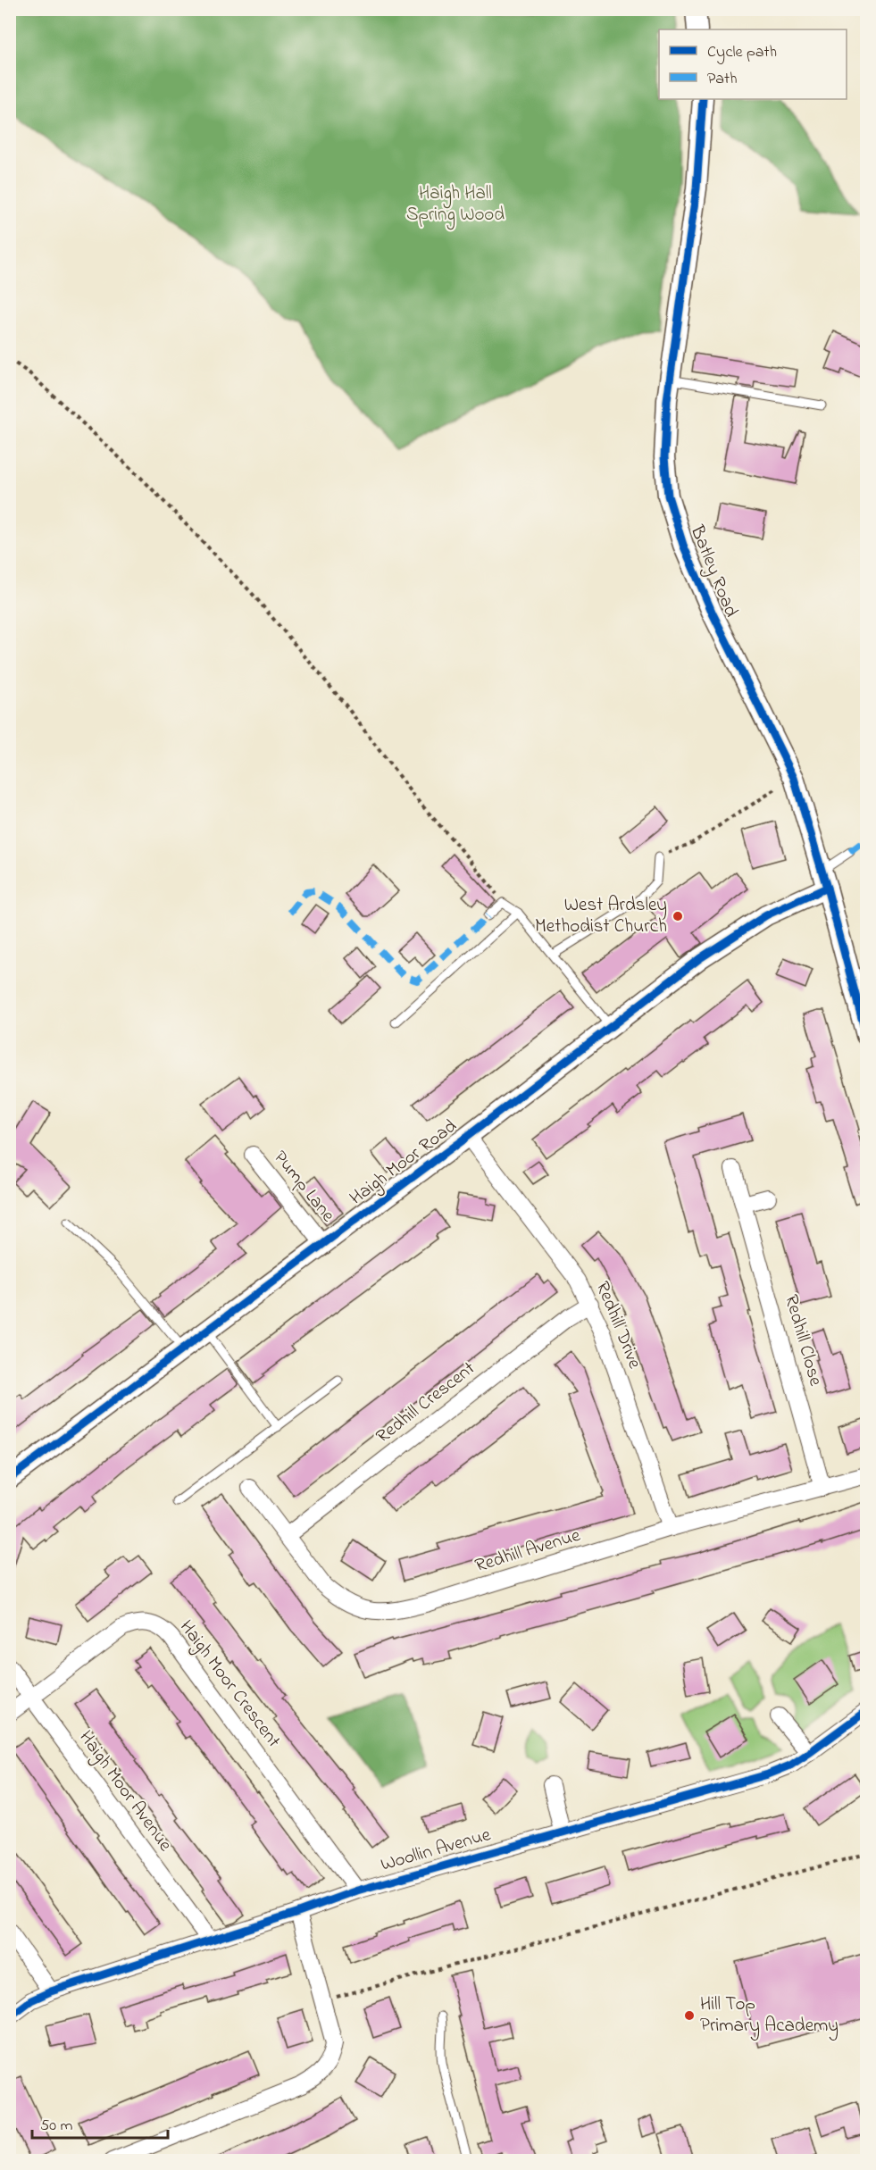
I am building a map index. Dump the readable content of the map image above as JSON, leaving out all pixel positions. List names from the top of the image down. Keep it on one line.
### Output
{"streets":{"street":["Batley Road","Haigh Moor Road","Pump Lane","Redhill Drive","Redhill Close","Redhill Crescent","Redhill Avenue","Haigh Moor Crescent","Haigh Moor Avenue","Woollin Avenue"]},"crossings":[["Batley Road","Haigh Moor Road"],["Haigh Moor Road","Pump Lane"],["Haigh Moor Road","Redhill Drive"],["Redhill Drive","Redhill Crescent"],["Redhill Drive","Redhill Avenue"],["Redhill Close","Redhill Avenue"],["Redhill Crescent","Redhill Avenue"],["Haigh Moor Crescent","Haigh Moor Avenue"],["Haigh Moor Crescent","Woollin Avenue"],["Haigh Moor Avenue","Woollin Avenue"]],"parks":["Haigh Hall Spring Wood"],"places":["West Ardsley Methodist Church","Hill Top Primary Academy"],"legend":["Cycle path","Path"],"scale_bar":"50 m"}
